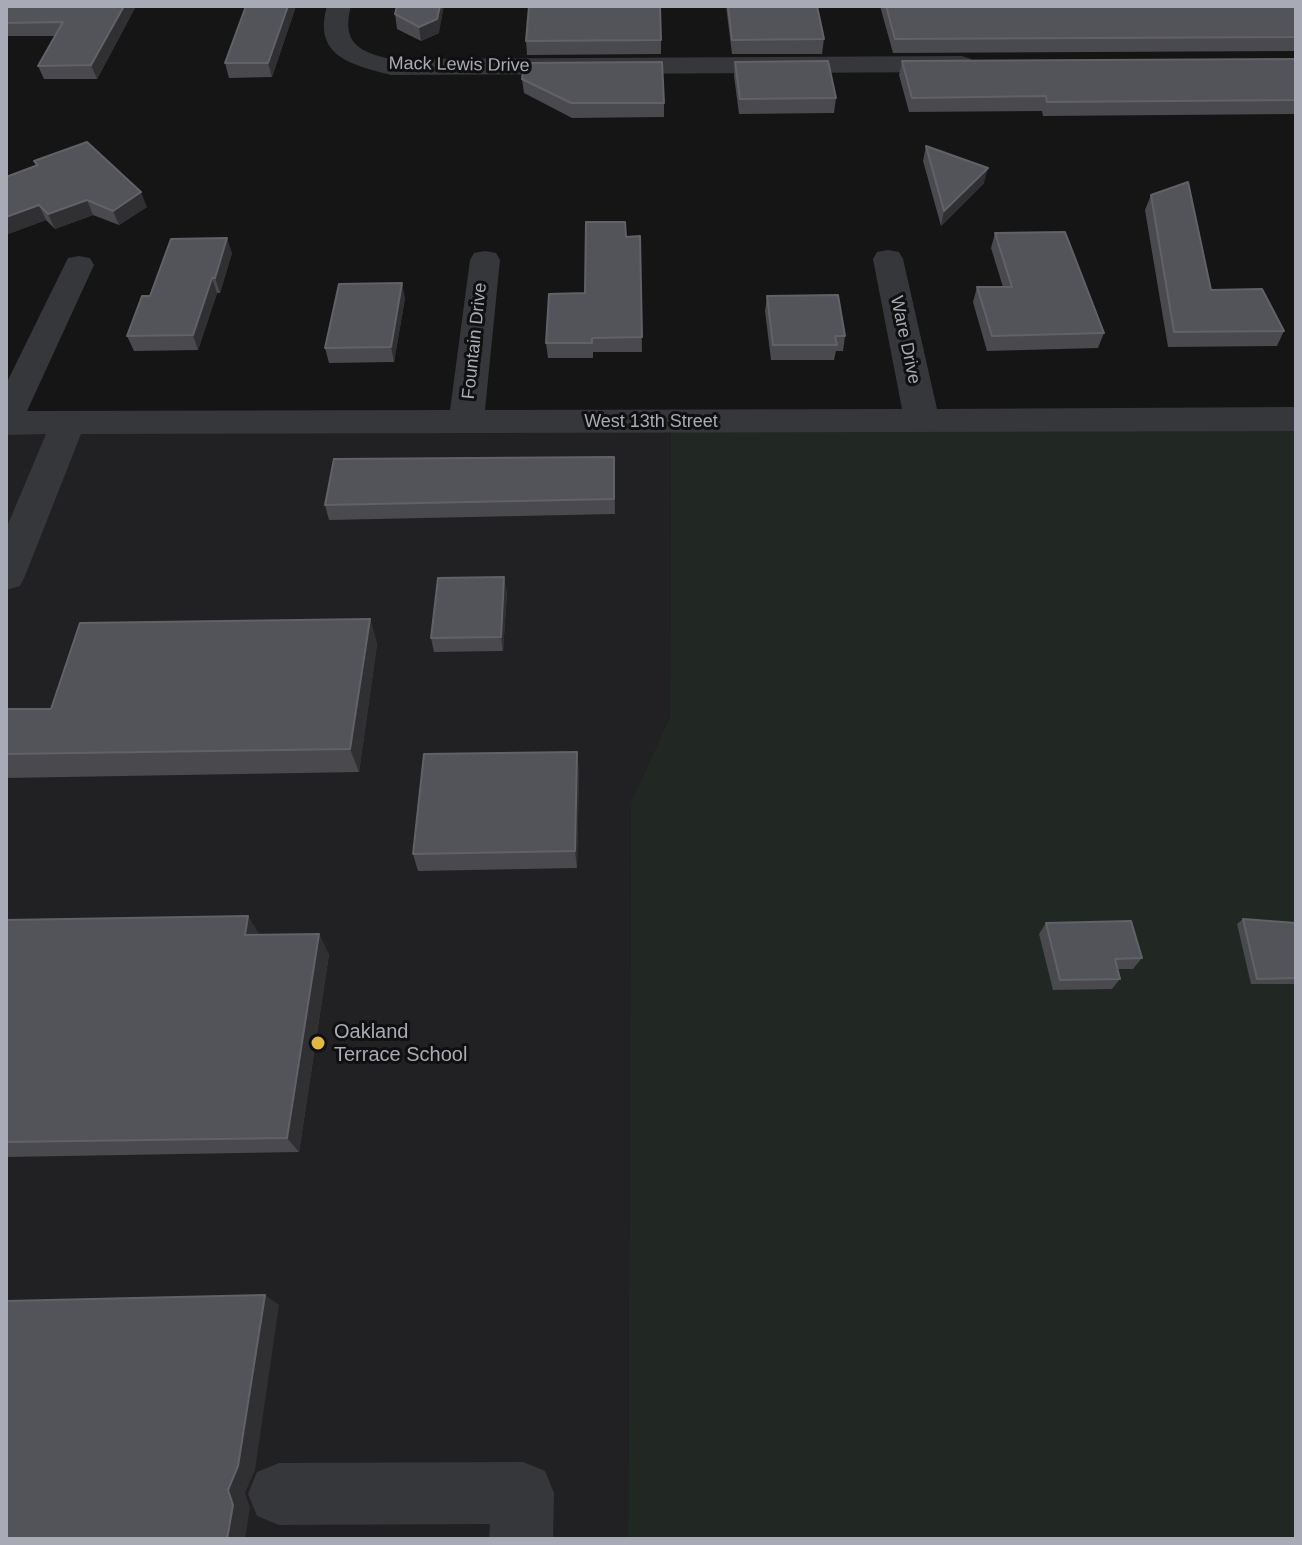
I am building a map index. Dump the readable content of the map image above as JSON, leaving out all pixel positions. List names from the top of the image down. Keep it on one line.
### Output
{"streets":{"street":["Mack Lewis Drive","Ware Drive","Fountain Drive","West 13th Street"]},"crossings":[["Ware Drive","West 13th Street"],["Fountain Drive","West 13th Street"]],"places":["Oakland Terrace School"]}
